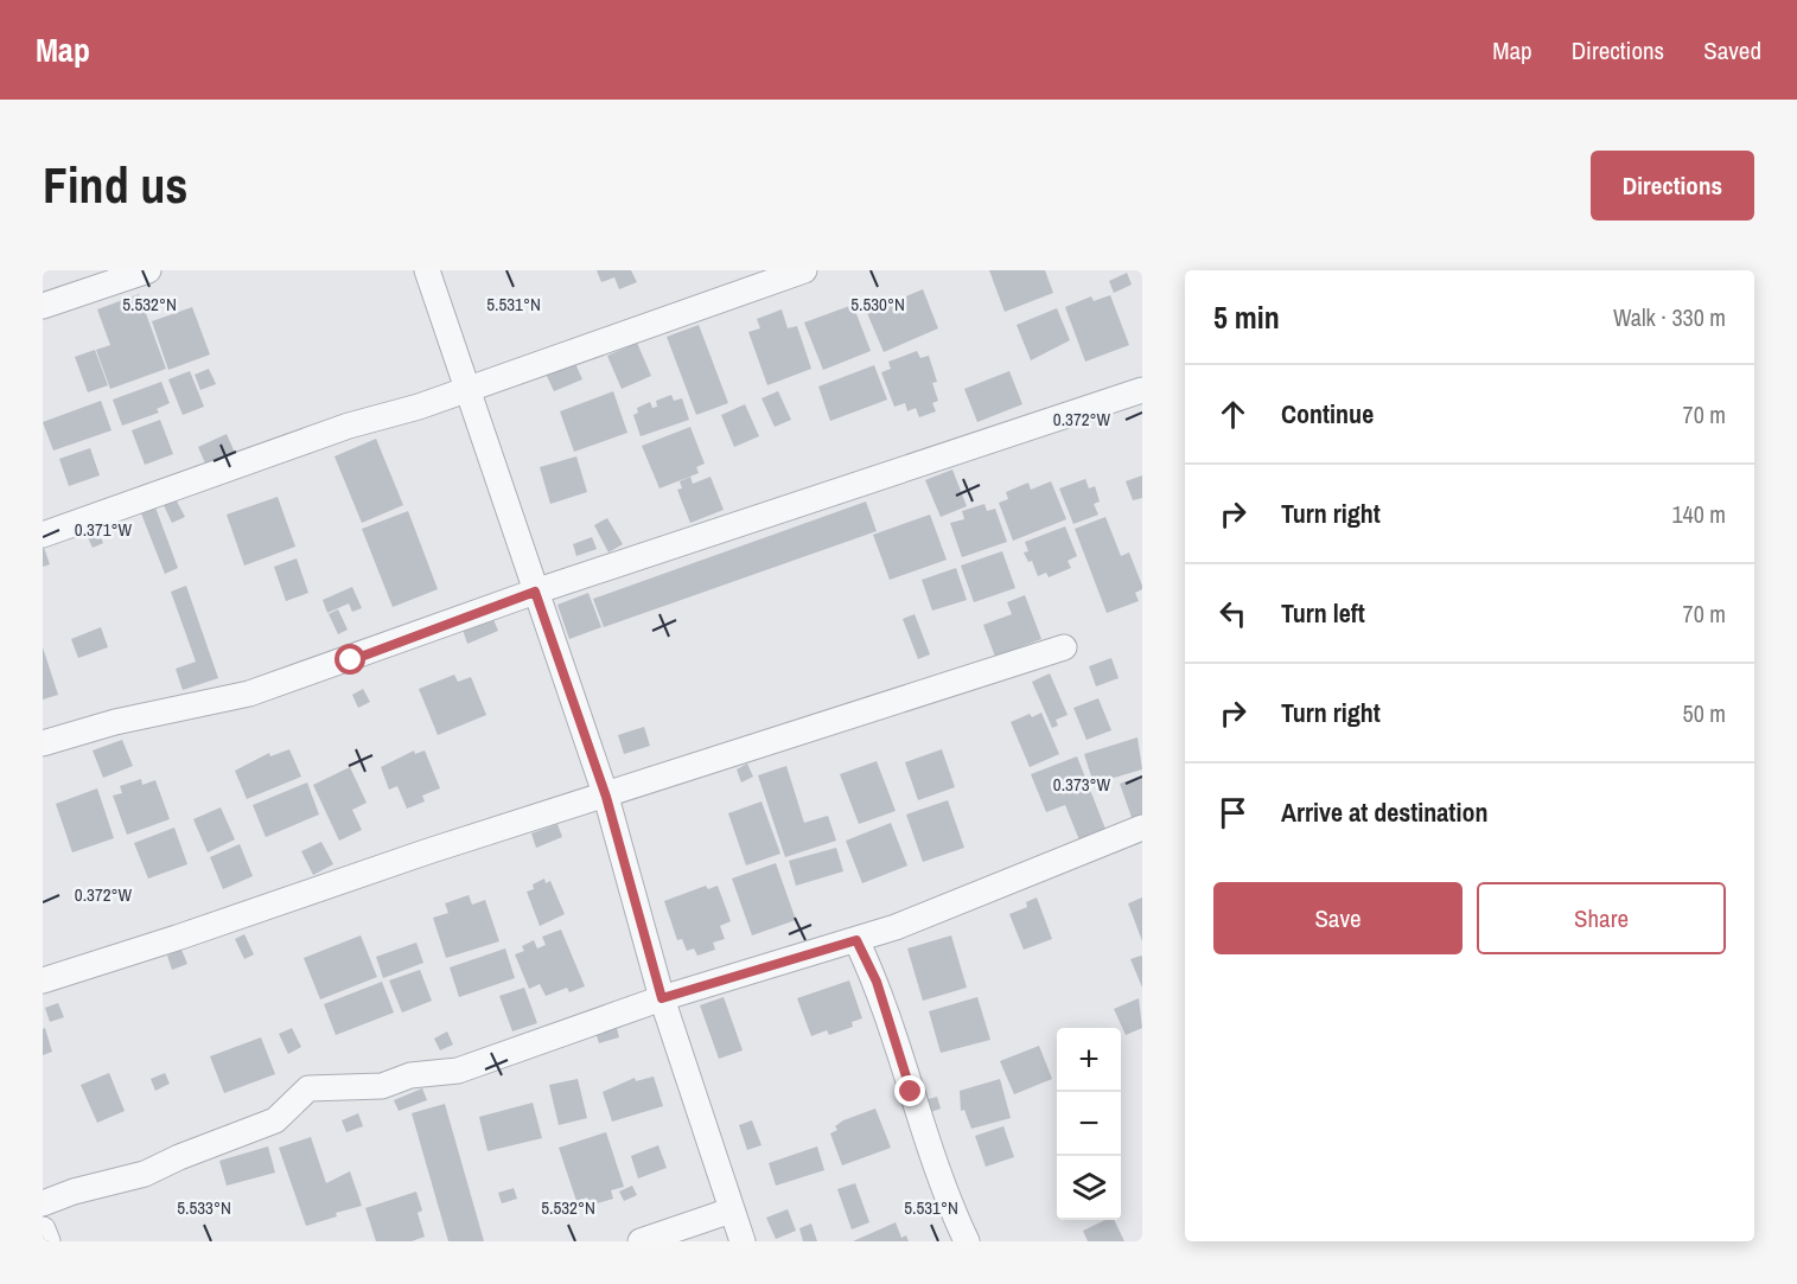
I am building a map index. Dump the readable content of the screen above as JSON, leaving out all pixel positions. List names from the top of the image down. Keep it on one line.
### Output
{"page":{"header":"Map","nav":["Map","Directions","Saved"],"buttons":["Directions",["Save","Share"]],"title":"Find us","heading":["5 min","Walk · 330 m"],"list":[["Continue","70 m"],["Turn right","140 m"],["Turn left","70 m"],["Turn right","50 m"],"Arrive at destination"],"map_buttons":["+","−"]},"coordinates":["5.531°N","5.532°N","5.530°N","0.372°W","0.371°W","0.373°W","5.533°N"]}
